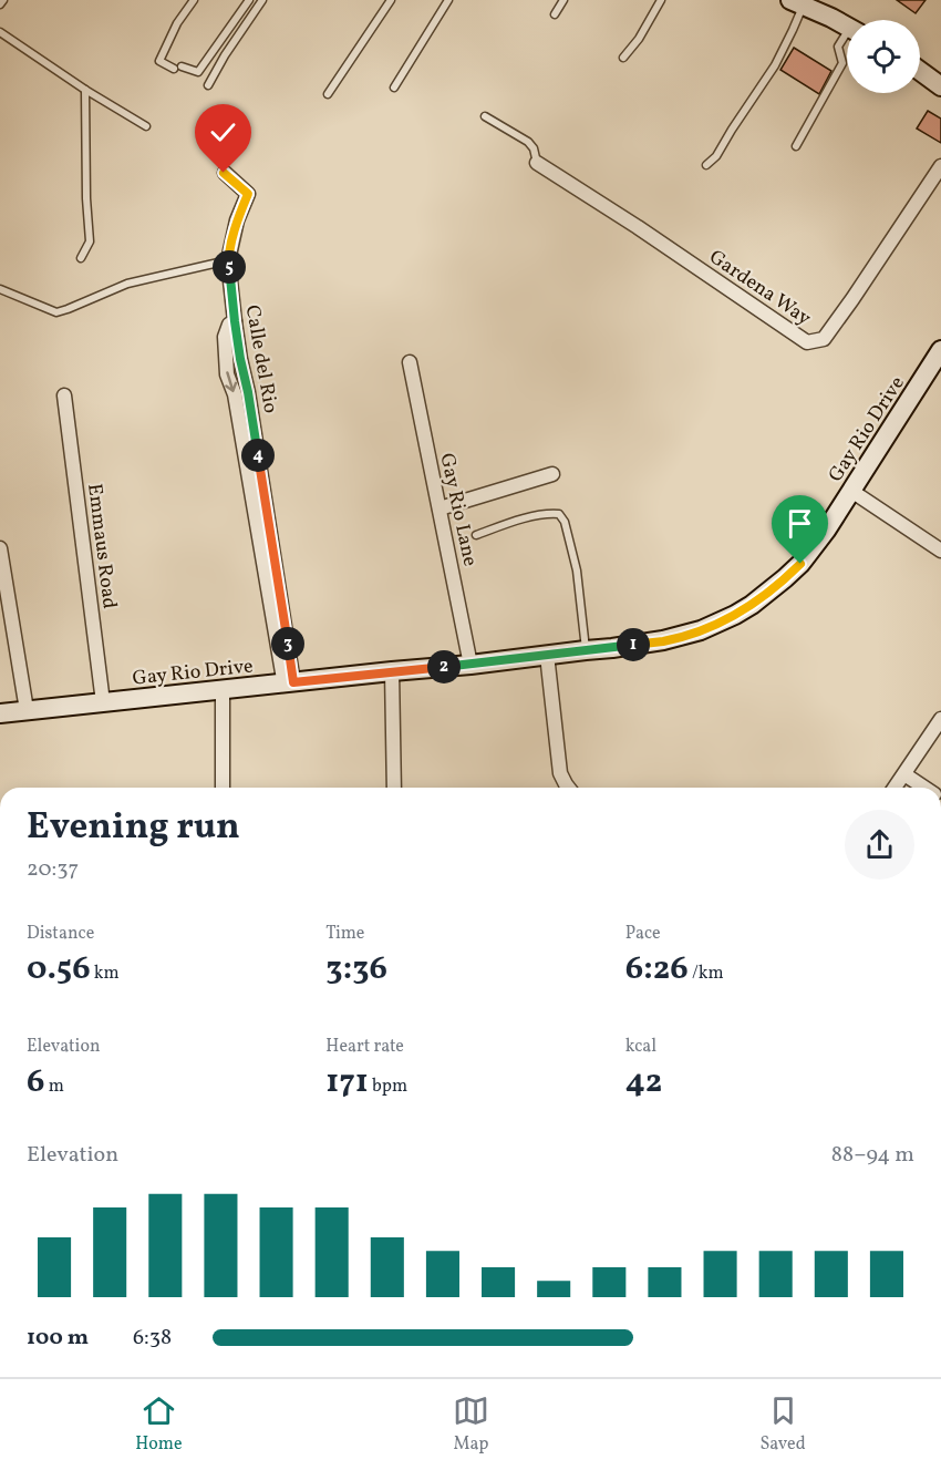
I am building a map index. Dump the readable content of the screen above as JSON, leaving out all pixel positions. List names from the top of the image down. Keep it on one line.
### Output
{"streets":{"street":["Gardena Way","Calle del Rio","Gay Rio Drive","Gay Rio Lane","Emmaus Road"]},"crossings":[["Calle del Rio","Gay Rio Drive"],["Gay Rio Drive","Gay Rio Lane"],["Gay Rio Drive","Emmaus Road"]],"page":{"pins":["5","4","3","1","2"],"heading":["Evening run","20:37"],"stats":[["Distance","0.56 km"],["Time","3:36"],["Pace","6:26 /km"],["Elevation","6 m"],["Heart rate","171 bpm"],["kcal","42"]],"chart":["Elevation","88–94 m"],"list":[{"name":"100 m","note":"6:38"}],"tabs":["Home","Map","Saved"]}}
